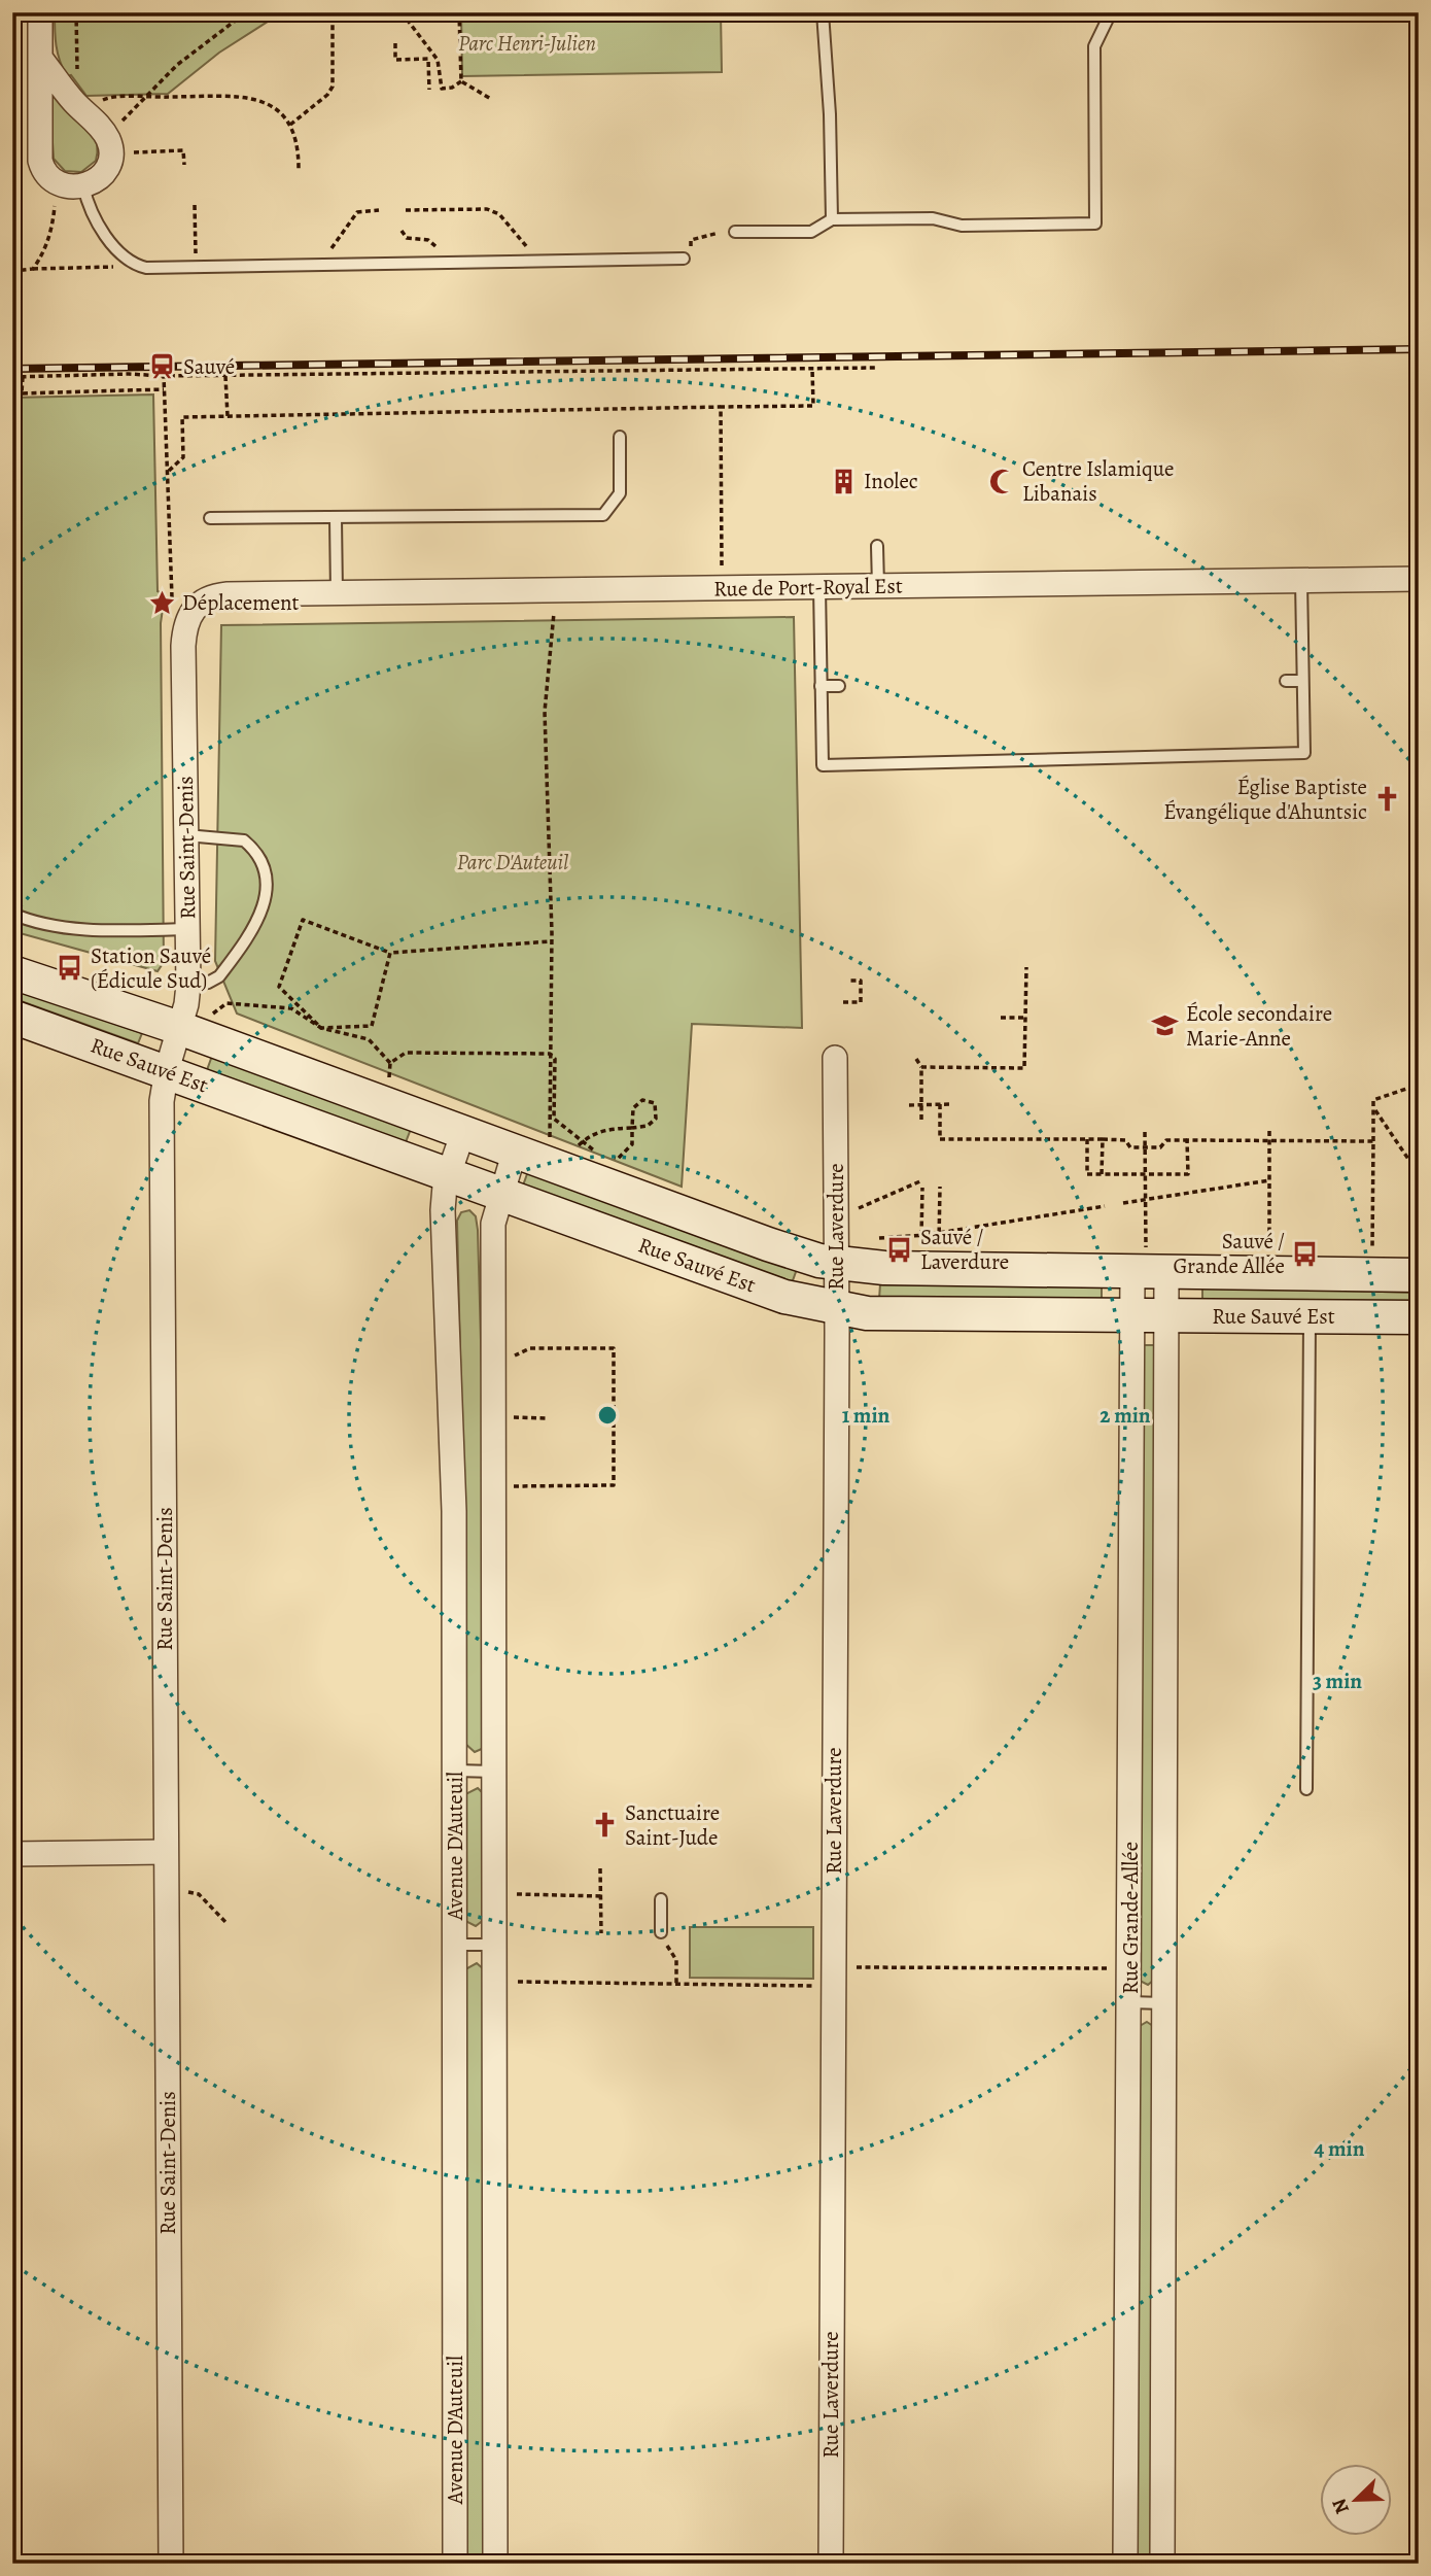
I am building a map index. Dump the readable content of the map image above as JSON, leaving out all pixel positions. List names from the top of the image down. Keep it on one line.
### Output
{"streets":{"main road":["Rue Sauvé Est"],"street":["Rue de Port-Royal Est","Rue Saint-Denis","Rue Laverdure","Avenue D'Auteuil","Rue Grande-Allée"]},"crossings":[["Rue de Port-Royal Est","Rue Saint-Denis"],["Rue Saint-Denis","Rue Sauvé Est"],["Rue Sauvé Est","Rue Laverdure"],["Rue Sauvé Est","Avenue D'Auteuil"],["Rue Sauvé Est","Rue Grande-Allée"]],"parks":["Parc Henri-Julien","Parc D'Auteuil"],"places":{"station":["Sauvé"],"building":["Inolec"],"mosque":["Centre Islamique Libanais"],"place":["Déplacement"],"church":["Église Baptiste Évangélique d'Ahuntsic","Sanctuaire Saint-Jude"],"bus stop":["Station Sauvé (Édicule Sud)","Sauvé / Laverdure","Sauvé / Grande Allée"],"school or university":["École secondaire Marie-Anne"]},"north":"bottom left","rings":["1 min","2 min","3 min","4 min"]}
